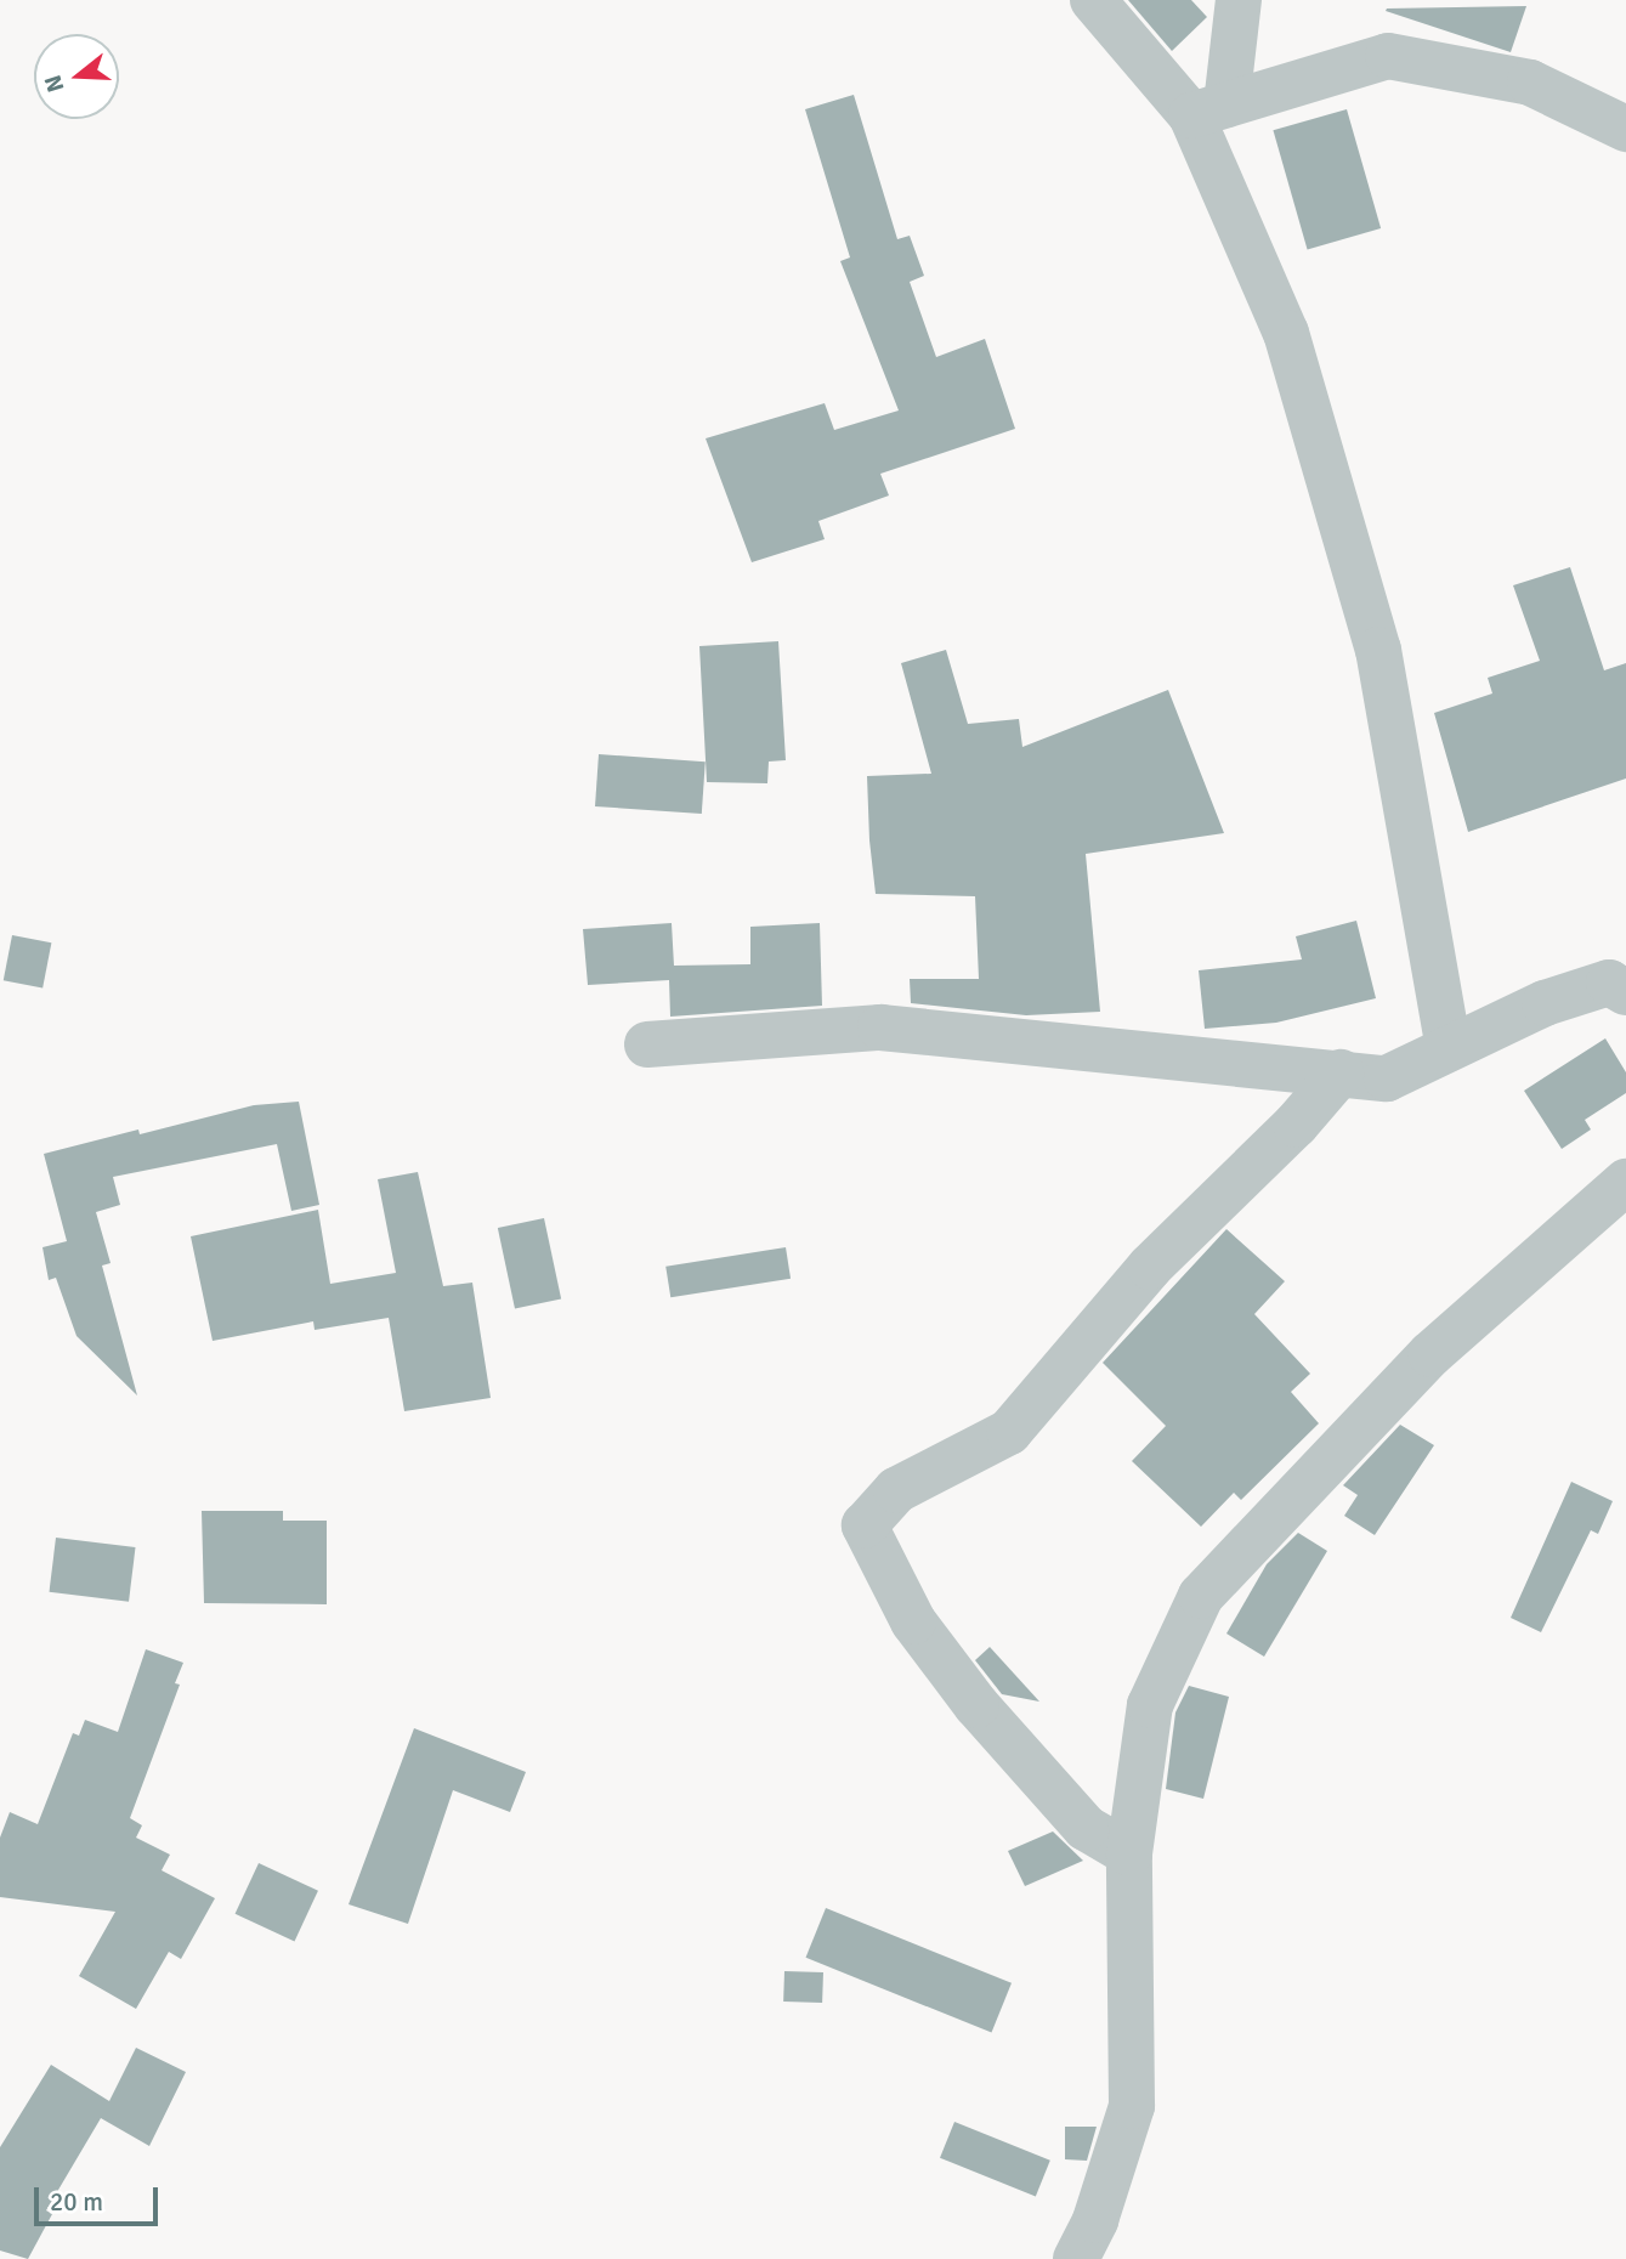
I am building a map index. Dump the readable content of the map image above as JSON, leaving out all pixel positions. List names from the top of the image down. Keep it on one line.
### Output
{"scale_bar":"20 m","north":"left"}
